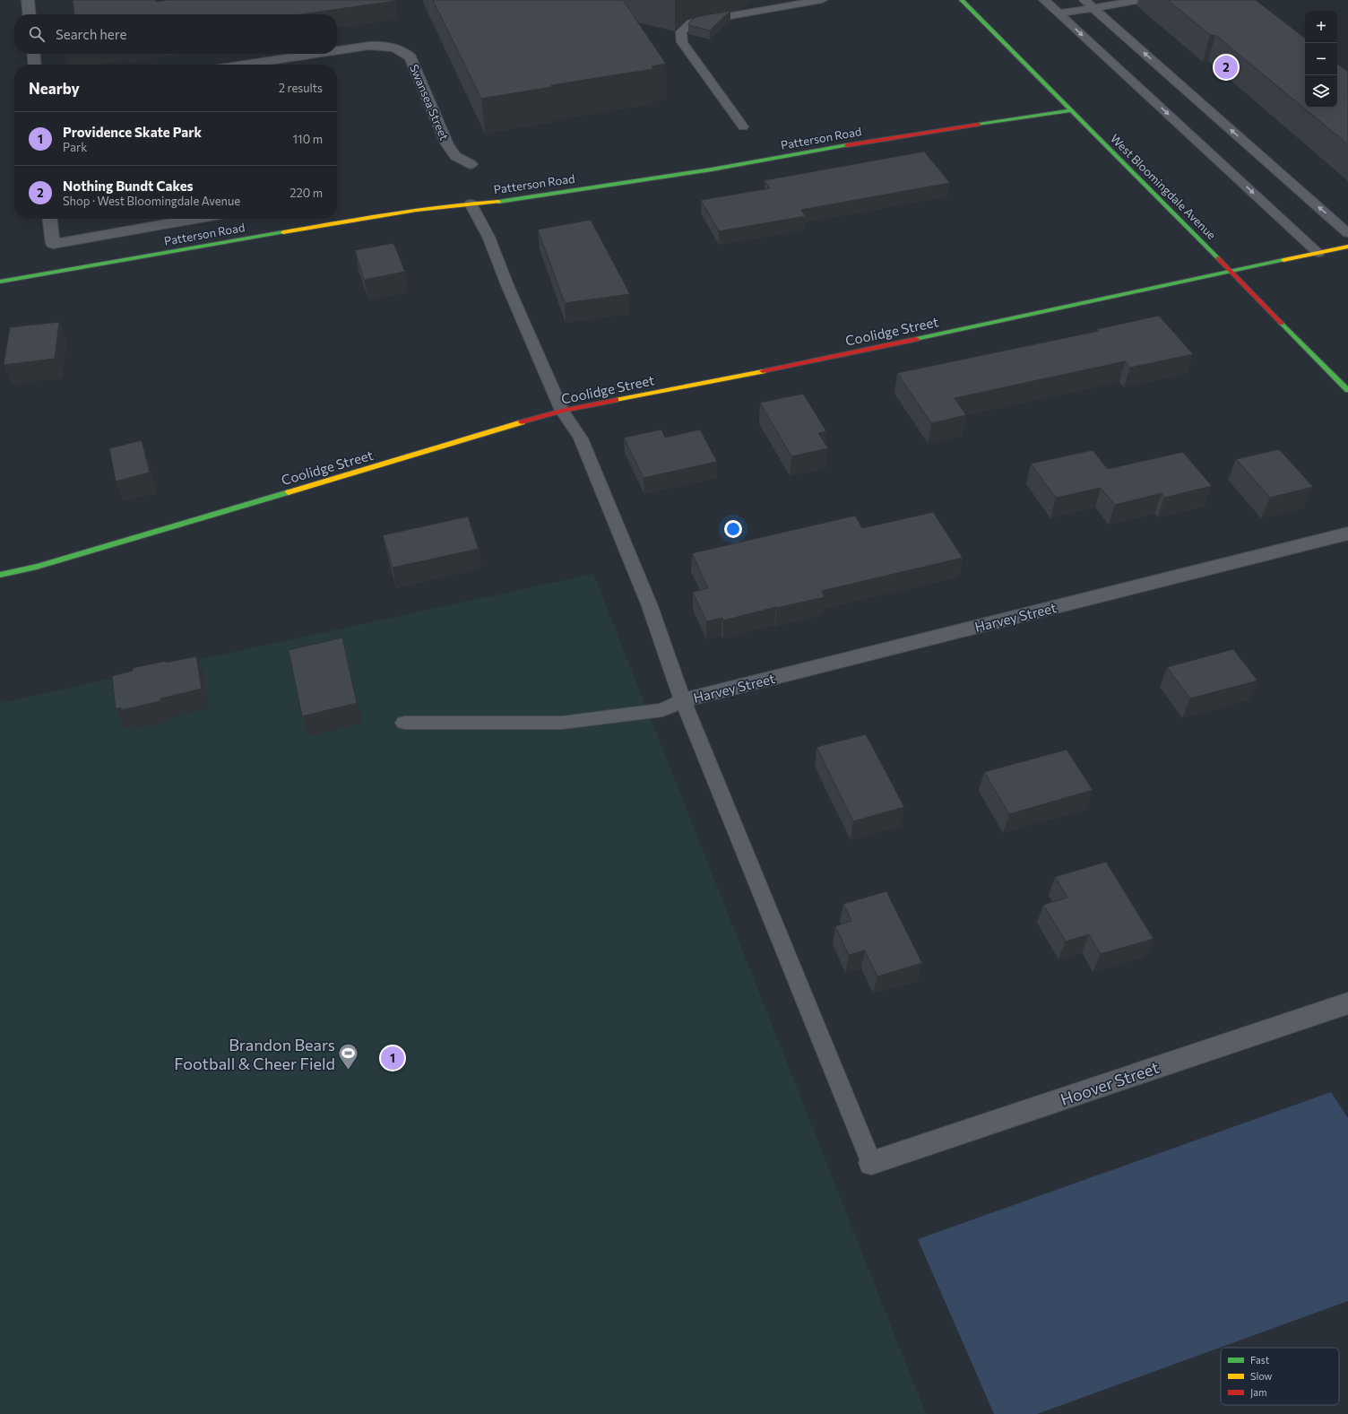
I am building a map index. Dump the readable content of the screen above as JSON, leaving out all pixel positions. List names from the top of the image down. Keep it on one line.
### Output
{"streets":{"street":["Swansea Street","Patterson Road","West Bloomingdale Avenue","Coolidge Street","Harvey Street","Hoover Street"]},"crossings":[["Patterson Road","West Bloomingdale Avenue"],["West Bloomingdale Avenue","Coolidge Street"]],"places":{"sports":["Brandon Bears Football & Cheer Field"]},"legend":["Fast","Slow","Jam"],"page":{"map_buttons":["+","−"],"search":"Search here","pins":["2","1"],"heading":["Nearby","2 results"],"list":[{"mark":"1","name":"Providence Skate Park","note":"Park","value":"110 m"},{"mark":"2","name":"Nothing Bundt Cakes","note":"Shop · West Bloomingdale Avenue","value":"220 m"}]}}
